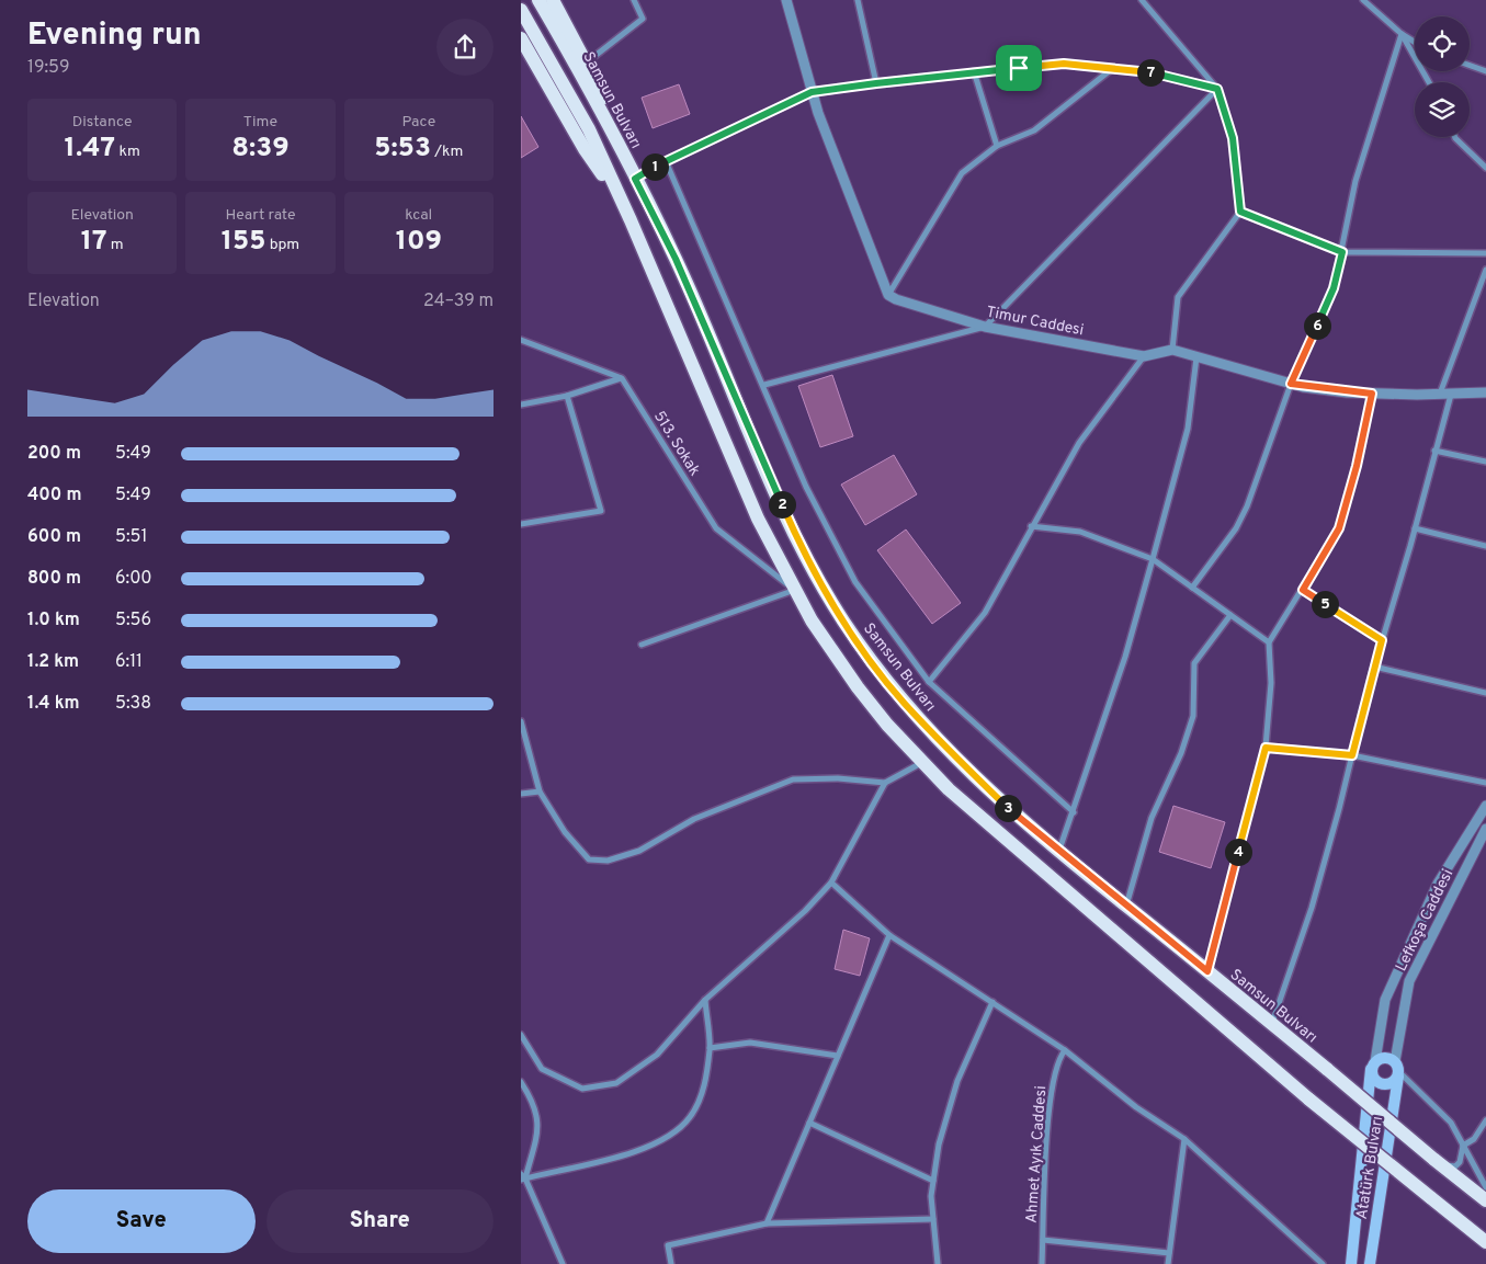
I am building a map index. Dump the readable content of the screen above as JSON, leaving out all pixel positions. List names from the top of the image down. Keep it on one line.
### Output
{"streets":{"main road":["Samsun Bulvarı","Atatürk Bulvarı"],"street":["Timur Caddesi","513. Sokak","Lefkoşa Caddesi","Ahmet Ayık Caddesi"]},"crossings":[["Lefkoşa Caddesi","Atatürk Bulvarı"]],"page":{"heading":["Evening run","19:59"],"pins":["7","1","6","2","5","3","4"],"stats":[["Distance","1.47 km"],["Time","8:39"],["Pace","5:53 /km"],["Elevation","17 m"],["Heart rate","155 bpm"],["kcal","109"]],"chart":["Elevation","24–39 m"],"list":[{"name":"200 m","note":"5:49"},{"name":"400 m","note":"5:49"},{"name":"600 m","note":"5:51"},{"name":"800 m","note":"6:00"},{"name":"1.0 km","note":"5:56"},{"name":"1.2 km","note":"6:11"},{"name":"1.4 km","note":"5:38"}],"buttons":["Save","Share"]}}
